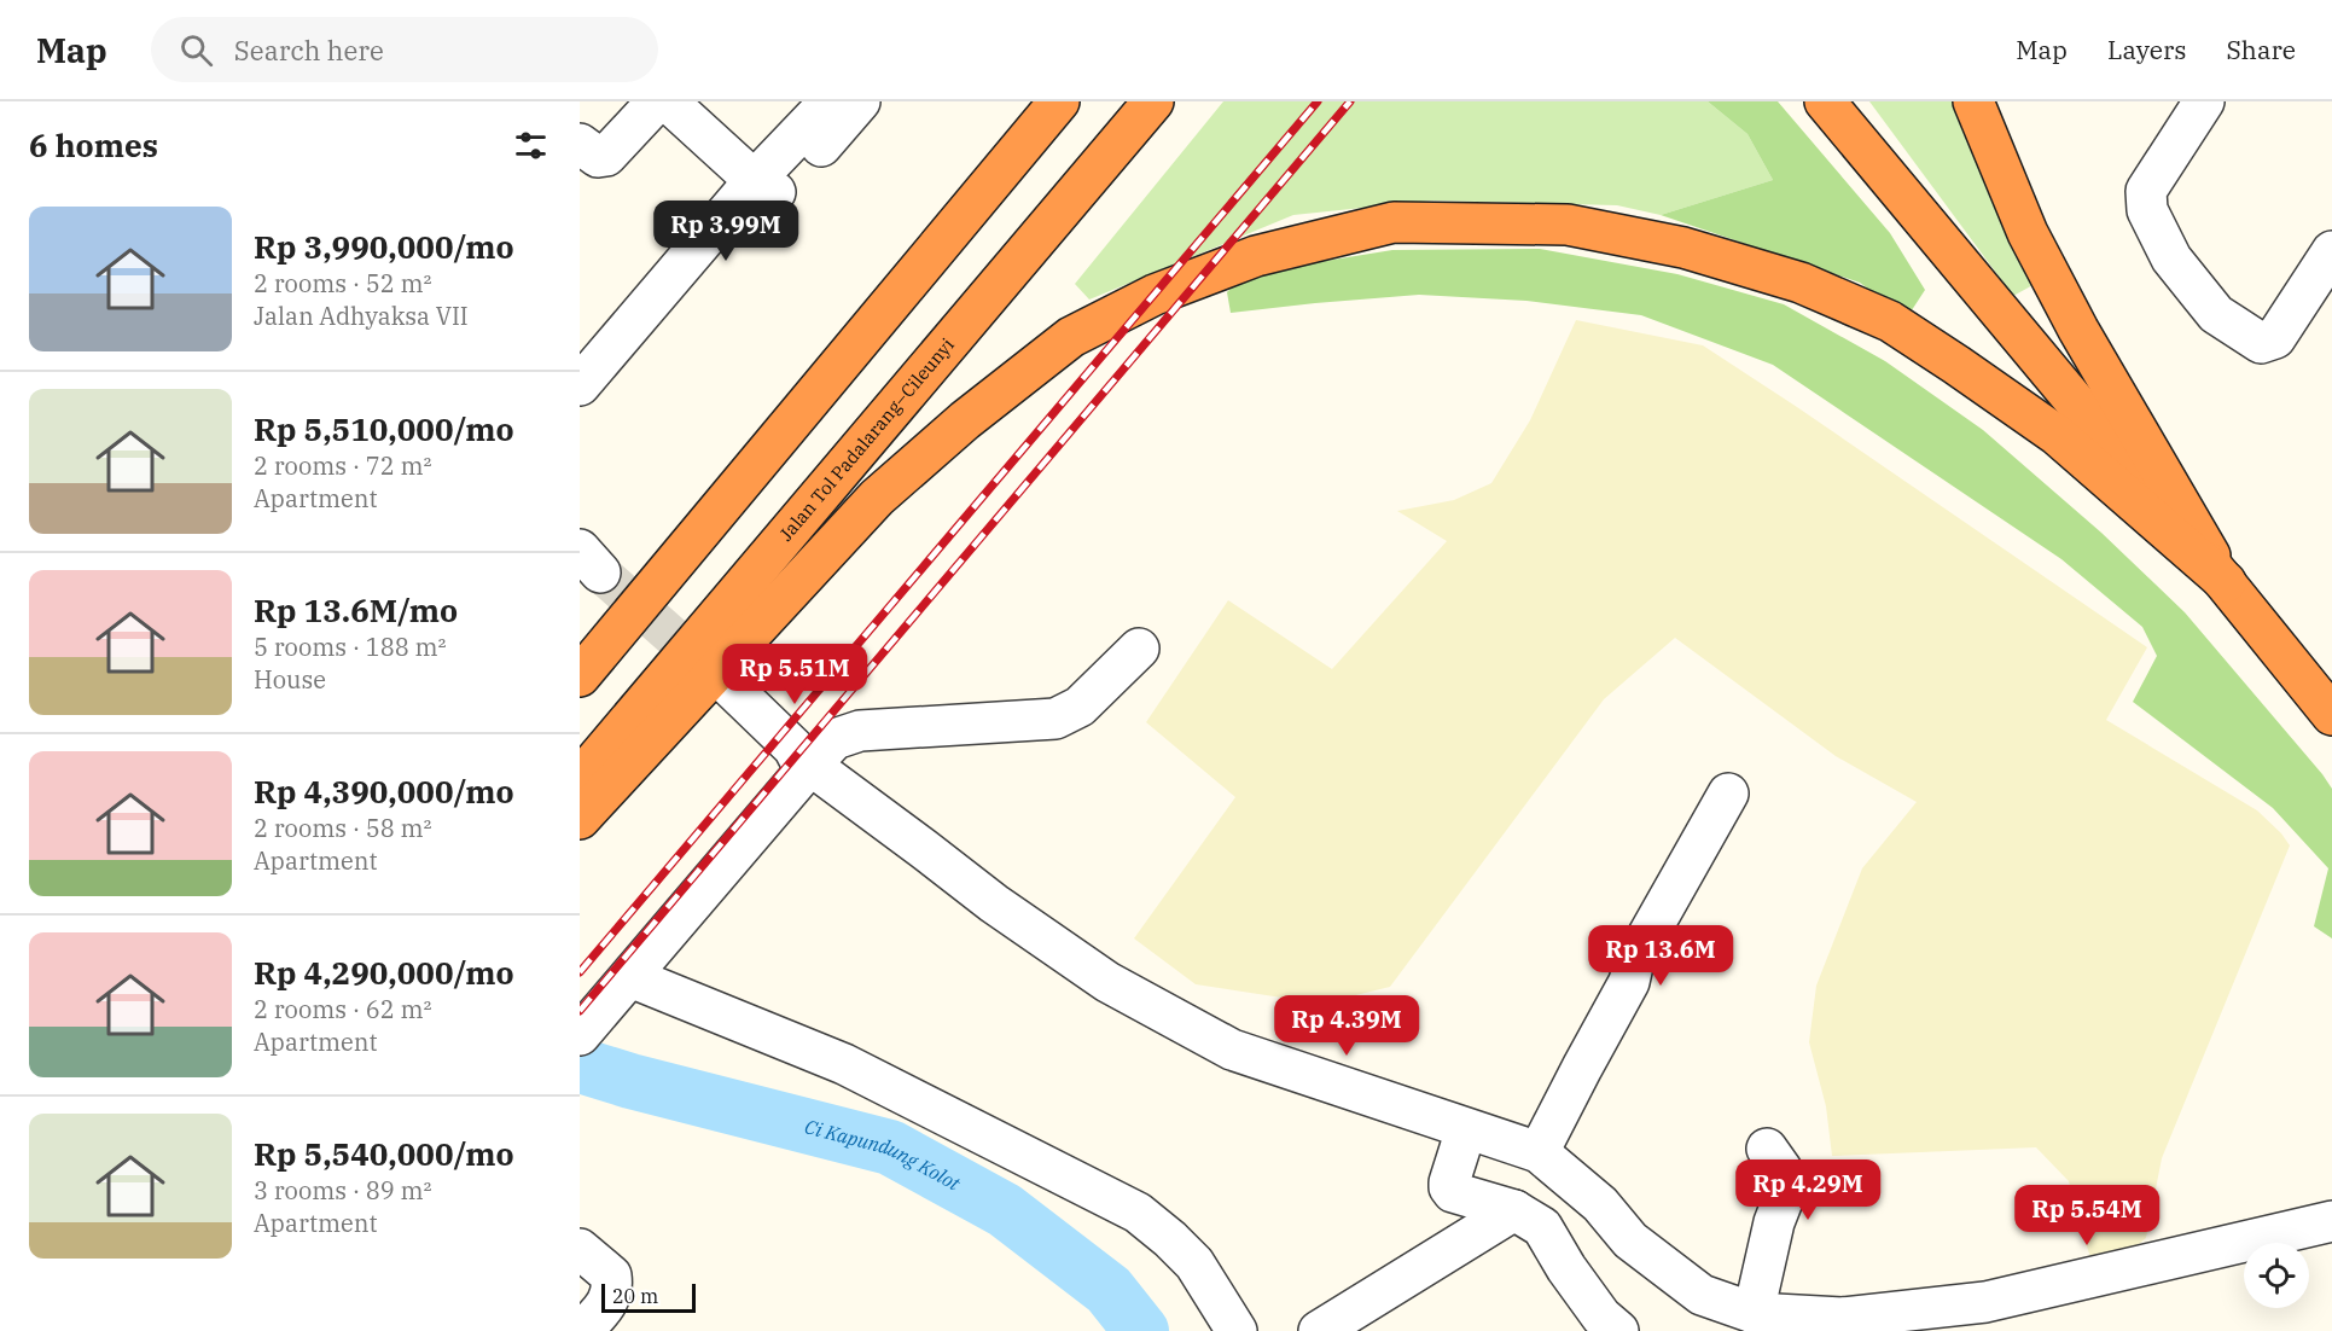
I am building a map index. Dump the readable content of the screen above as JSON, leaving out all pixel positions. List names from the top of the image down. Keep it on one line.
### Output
{"streets":{"highway":["Jalan Tol Padalarang–Cileunyi"]},"water":["Ci Kapundung Kolot"],"scale_bar":"20 m","page":{"header":"Map","search":"Search here","nav":["Map","Layers","Share"],"heading":"6 homes","list":[{"name":"Rp 3,990,000/mo","note":"2 rooms · 52 m² · Jalan Adhyaksa VII"},{"name":"Rp 5,510,000/mo","note":"2 rooms · 72 m² · Apartment"},{"name":"Rp 13.6M/mo","note":"5 rooms · 188 m² · House"},{"name":"Rp 4,390,000/mo","note":"2 rooms · 58 m² · Apartment"},{"name":"Rp 4,290,000/mo","note":"2 rooms · 62 m² · Apartment"},{"name":"Rp 5,540,000/mo","note":"3 rooms · 89 m² · Apartment"}],"price":["Rp 3.99M","Rp 5.51M","Rp 13.6M","Rp 4.39M","Rp 4.29M","Rp 5.54M"],"scale":"20 m"}}
